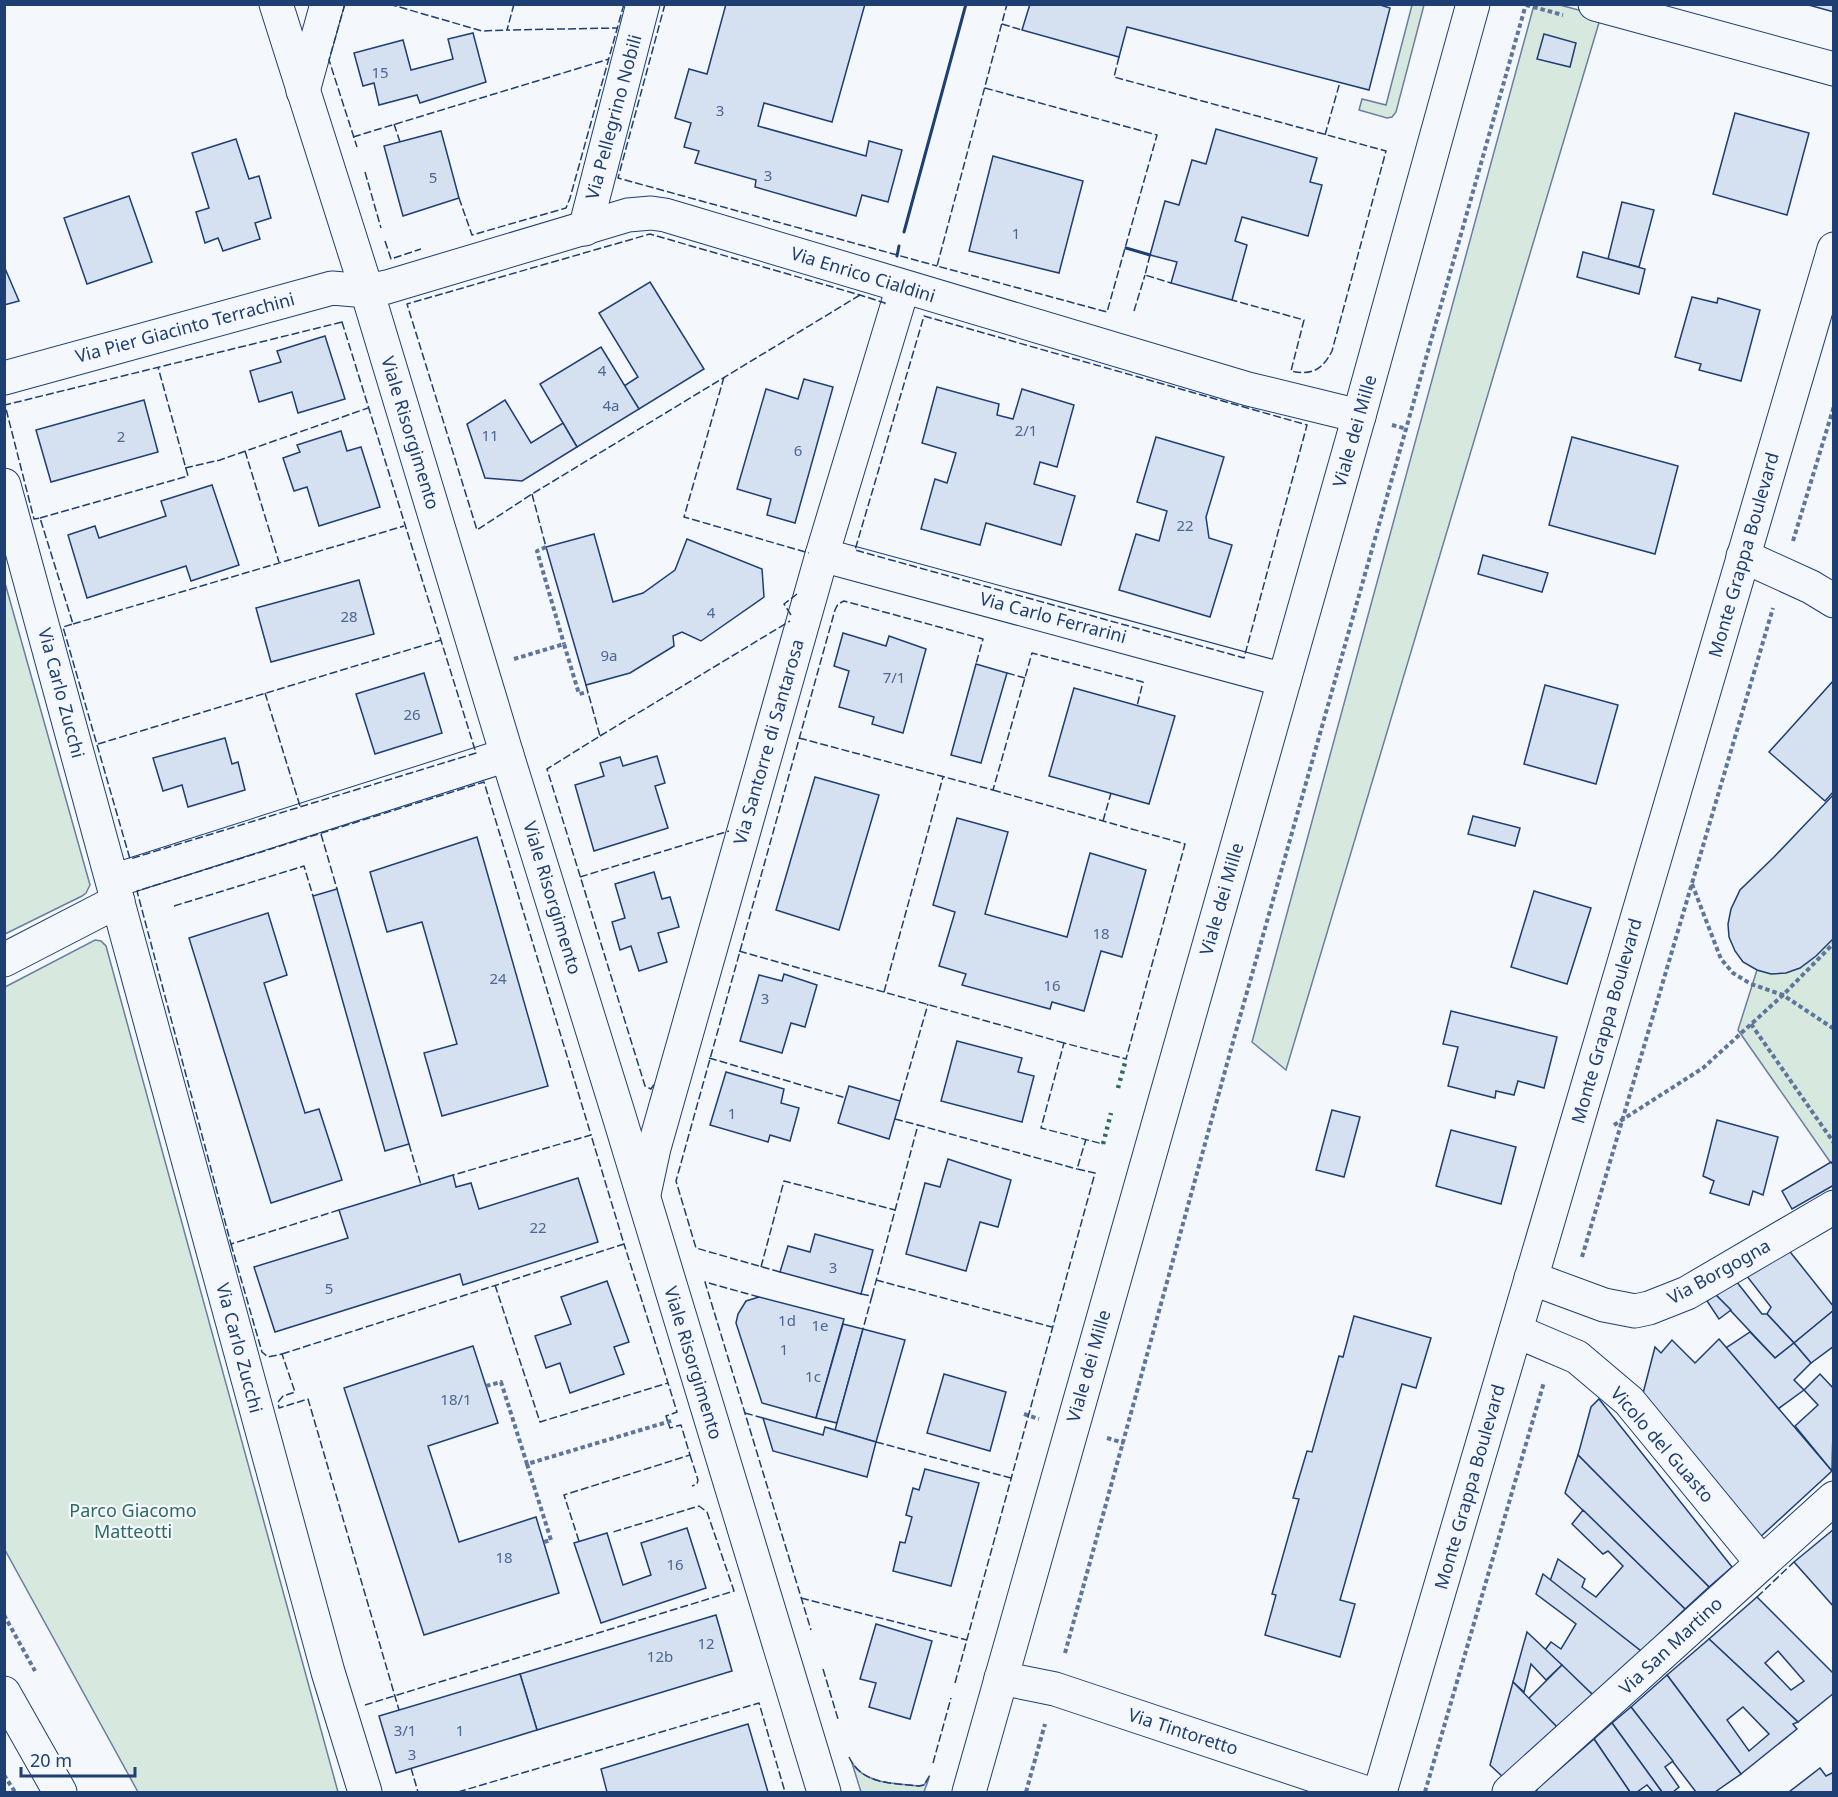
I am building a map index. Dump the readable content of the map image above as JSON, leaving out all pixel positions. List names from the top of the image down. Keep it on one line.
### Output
{"streets":{"street":["Via Pellegrino Nobili","Via Enrico Cialdini","Via Pier Giacinto Terrachini","Viale dei Mille","Viale Risorgimento","Monte Grappa Boulevard","Via Carlo Ferrarini","Via Carlo Zucchi","Via Santorre di Santarosa","Via Borgogna","Vicolo del Guasto","Via San Martino","Via Tintoretto"]},"crossings":[["Via Pellegrino Nobili","Via Enrico Cialdini"],["Via Enrico Cialdini","Via Pier Giacinto Terrachini"],["Via Enrico Cialdini","Viale dei Mille"],["Via Enrico Cialdini","Viale Risorgimento"],["Via Enrico Cialdini","Via Santorre di Santarosa"],["Via Pier Giacinto Terrachini","Viale Risorgimento"],["Viale dei Mille","Via Carlo Ferrarini"],["Viale dei Mille","Via Tintoretto"],["Viale Risorgimento","Via Santorre di Santarosa"],["Monte Grappa Boulevard","Via Borgogna"],["Monte Grappa Boulevard","Vicolo del Guasto"],["Via Carlo Ferrarini","Via Santorre di Santarosa"],["Vicolo del Guasto","Via San Martino"]],"parks":["Parco Giacomo Matteotti"],"house_numbers":["15","3","3","5","1","4","4a","2/1","11","2","6","22","4","28","9a","7/1","26","18","24","16","3","1","22","3","5","1d","1e","1","1c","18/1","18","16","12","12b","3/1","1","3"],"scale_bar":"20 m"}
